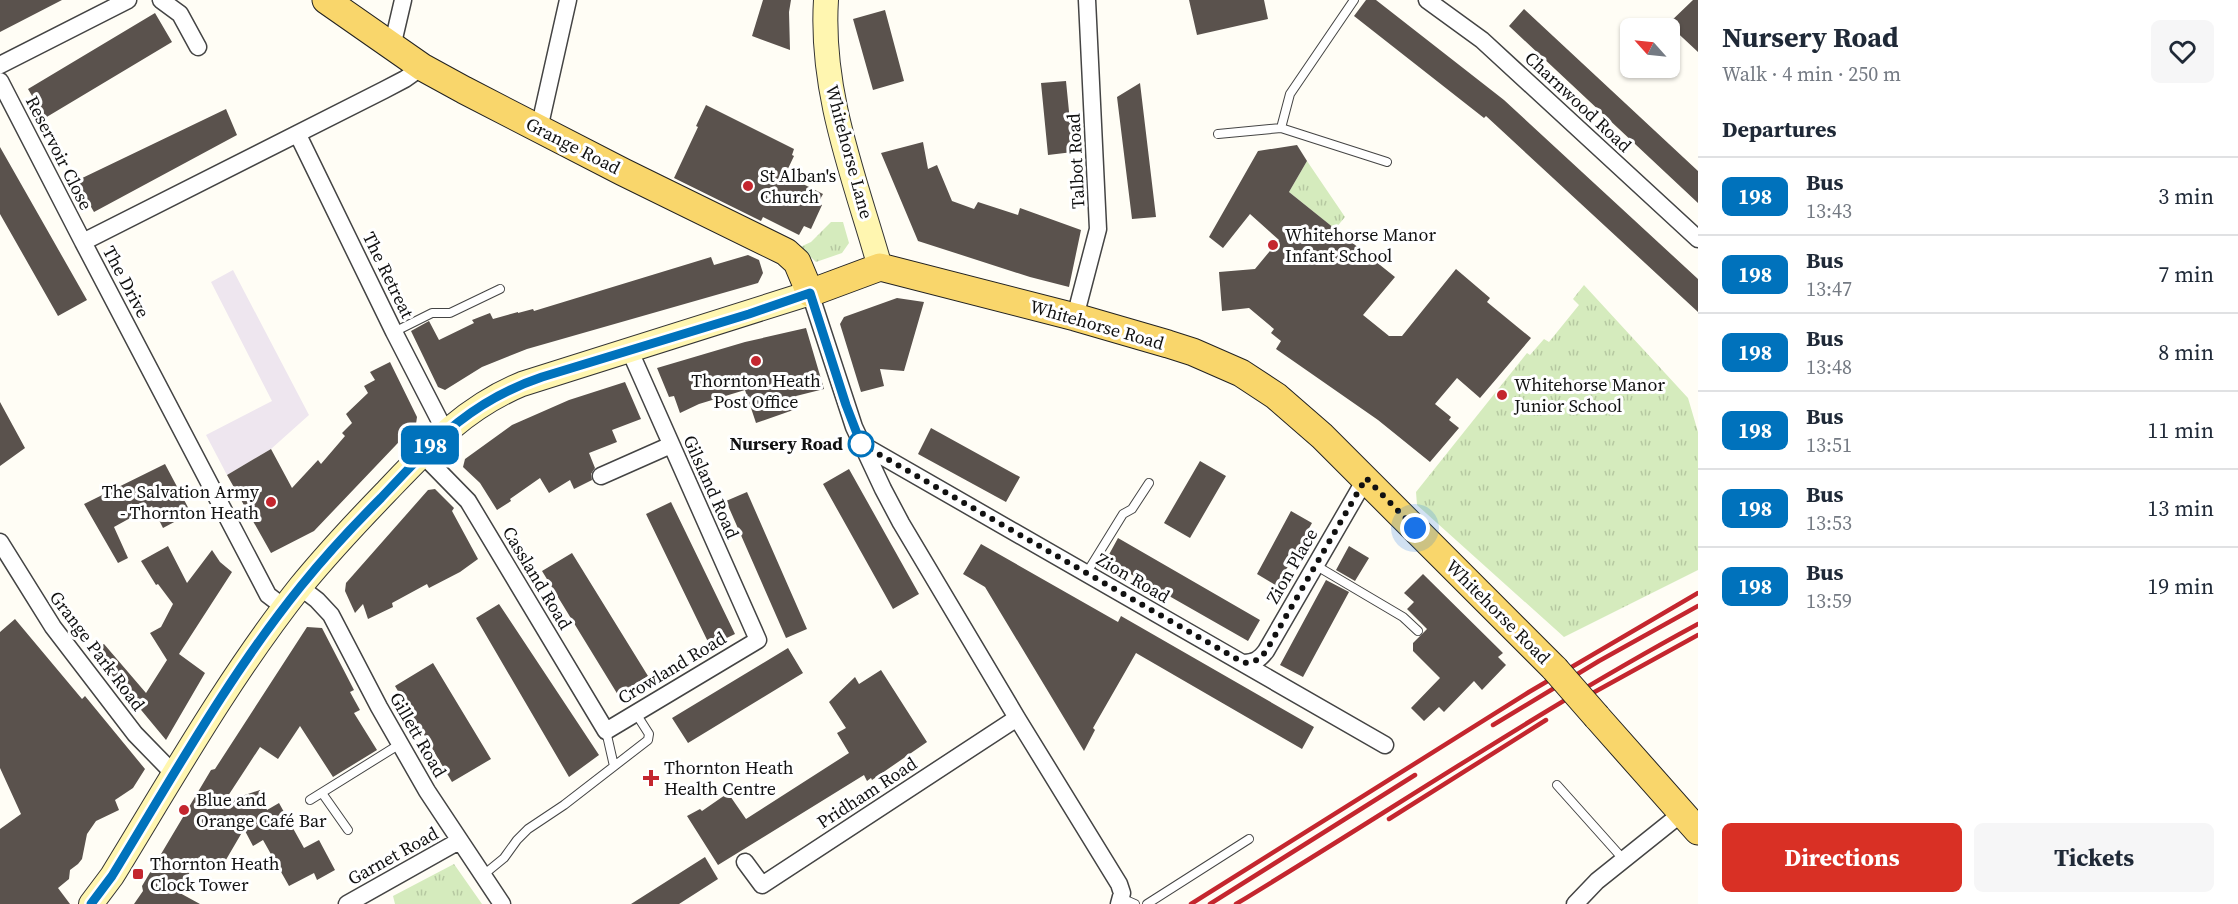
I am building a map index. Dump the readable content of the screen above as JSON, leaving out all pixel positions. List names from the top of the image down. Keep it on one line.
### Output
{"streets":{"main road":["Grange Road","Whitehorse Lane","Whitehorse Road"],"street":["Charnwood Road","Reservoir Close","Talbot Road","The Retreat","The Drive","Gilsland Road","Zion Place","Cassland Road","Zion Road","Grange Park Road","Crowland Road","Gillett Road","Pridham Road","Garnet Road"]},"crossings":[["Grange Road","The Drive"],["Whitehorse Lane","Whitehorse Road"],["Reservoir Close","The Drive"],["Talbot Road","Whitehorse Road"],["The Retreat","The Drive"],["Whitehorse Road","Zion Place"],["Gilsland Road","Crowland Road"],["Zion Place","Zion Road"],["Cassland Road","Crowland Road"],["Gillett Road","Garnet Road"]],"places":{"other":["St Alban's Church","Whitehorse Manor Infant School","Thornton Heath Post Office","Whitehorse Manor Junior School","Nursery Road","The Salvation Army - Thornton Heath","Blue and Orange Café Bar"],"health":["Thornton Heath Health Centre"],"transit":["Thornton Heath Clock Tower"]},"lines":["bus line 198"],"north":"top left","page":{"on_map":"198","heading":[["Nursery Road","Walk · 4 min · 250 m"],"Departures"],"list":[{"mark":"198","name":"Bus","note":"13:43","value":"3 min"},{"mark":"198","name":"Bus","note":"13:47","value":"7 min"},{"mark":"198","name":"Bus","note":"13:48","value":"8 min"},{"mark":"198","name":"Bus","note":"13:51","value":"11 min"},{"mark":"198","name":"Bus","note":"13:53","value":"13 min"},{"mark":"198","name":"Bus","note":"13:59","value":"19 min"}],"buttons":["Directions","Tickets"]}}
